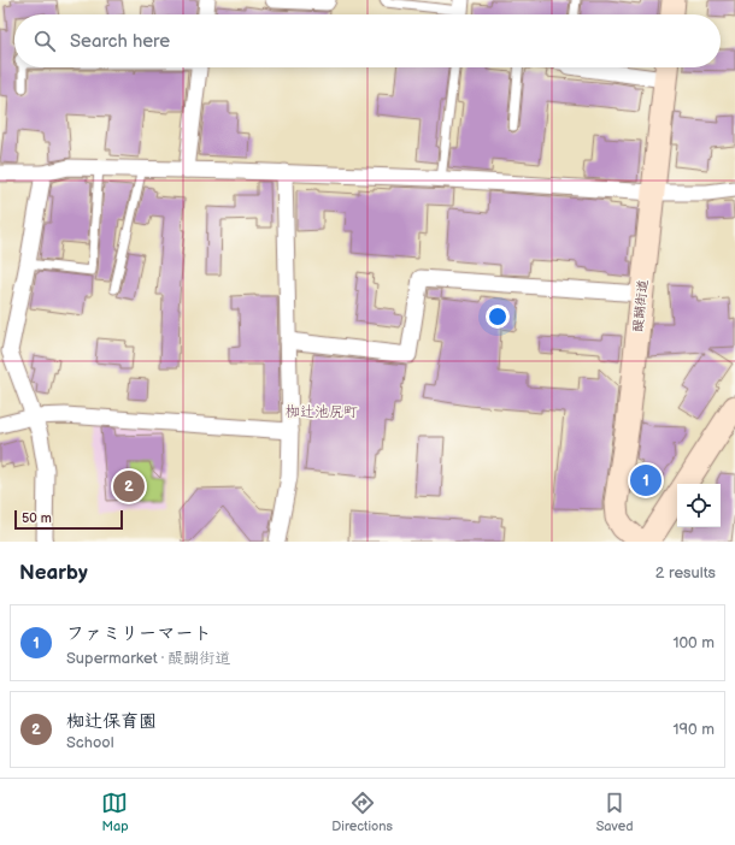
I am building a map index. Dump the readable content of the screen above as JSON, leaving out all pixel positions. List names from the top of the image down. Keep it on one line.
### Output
{"streets":{"main road":["醍醐街道"]},"districts":["椥辻池尻町"],"scale_bar":"50 m","page":{"search":"Search here","pins":["1","2"],"scale":"50 m","heading":["Nearby","2 results"],"list":[{"mark":"1","name":"ファミリーマート","note":"Supermarket · 醍醐街道","value":"100 m"},{"mark":"2","name":"椥辻保育園","note":"School","value":"190 m"}],"nav":["Map","Directions","Saved"]}}
